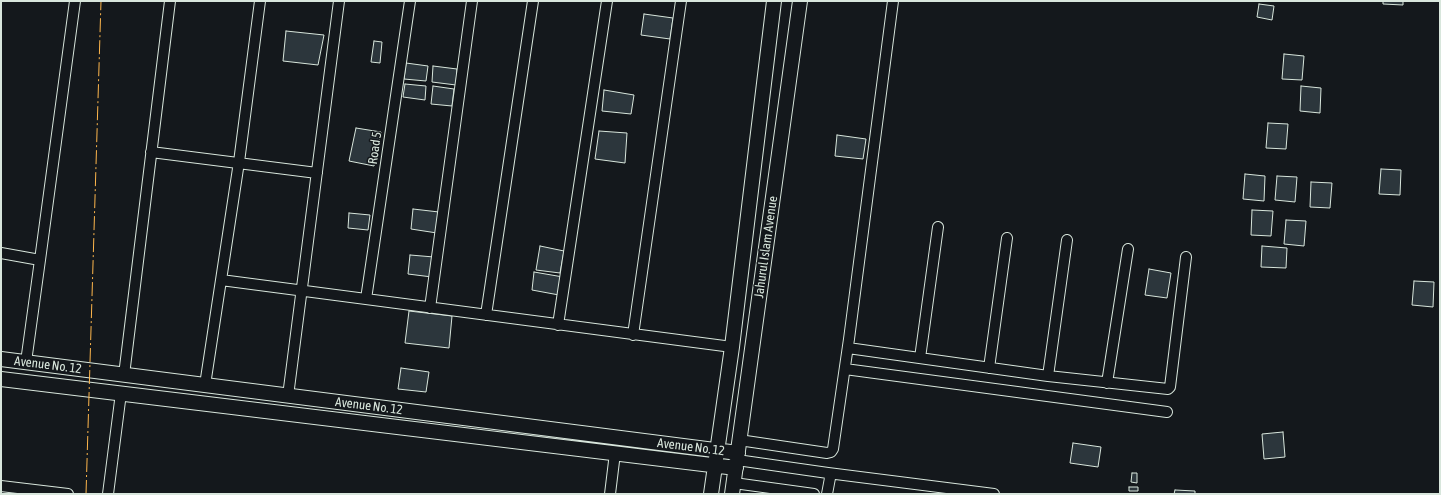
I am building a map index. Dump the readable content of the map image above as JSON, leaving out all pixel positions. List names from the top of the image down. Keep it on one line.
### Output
{"streets":{"street":["Road 5","Jahurul Islam Avenue","Avenue No. 12"]},"crossings":[["Jahurul Islam Avenue","Avenue No. 12"]]}
